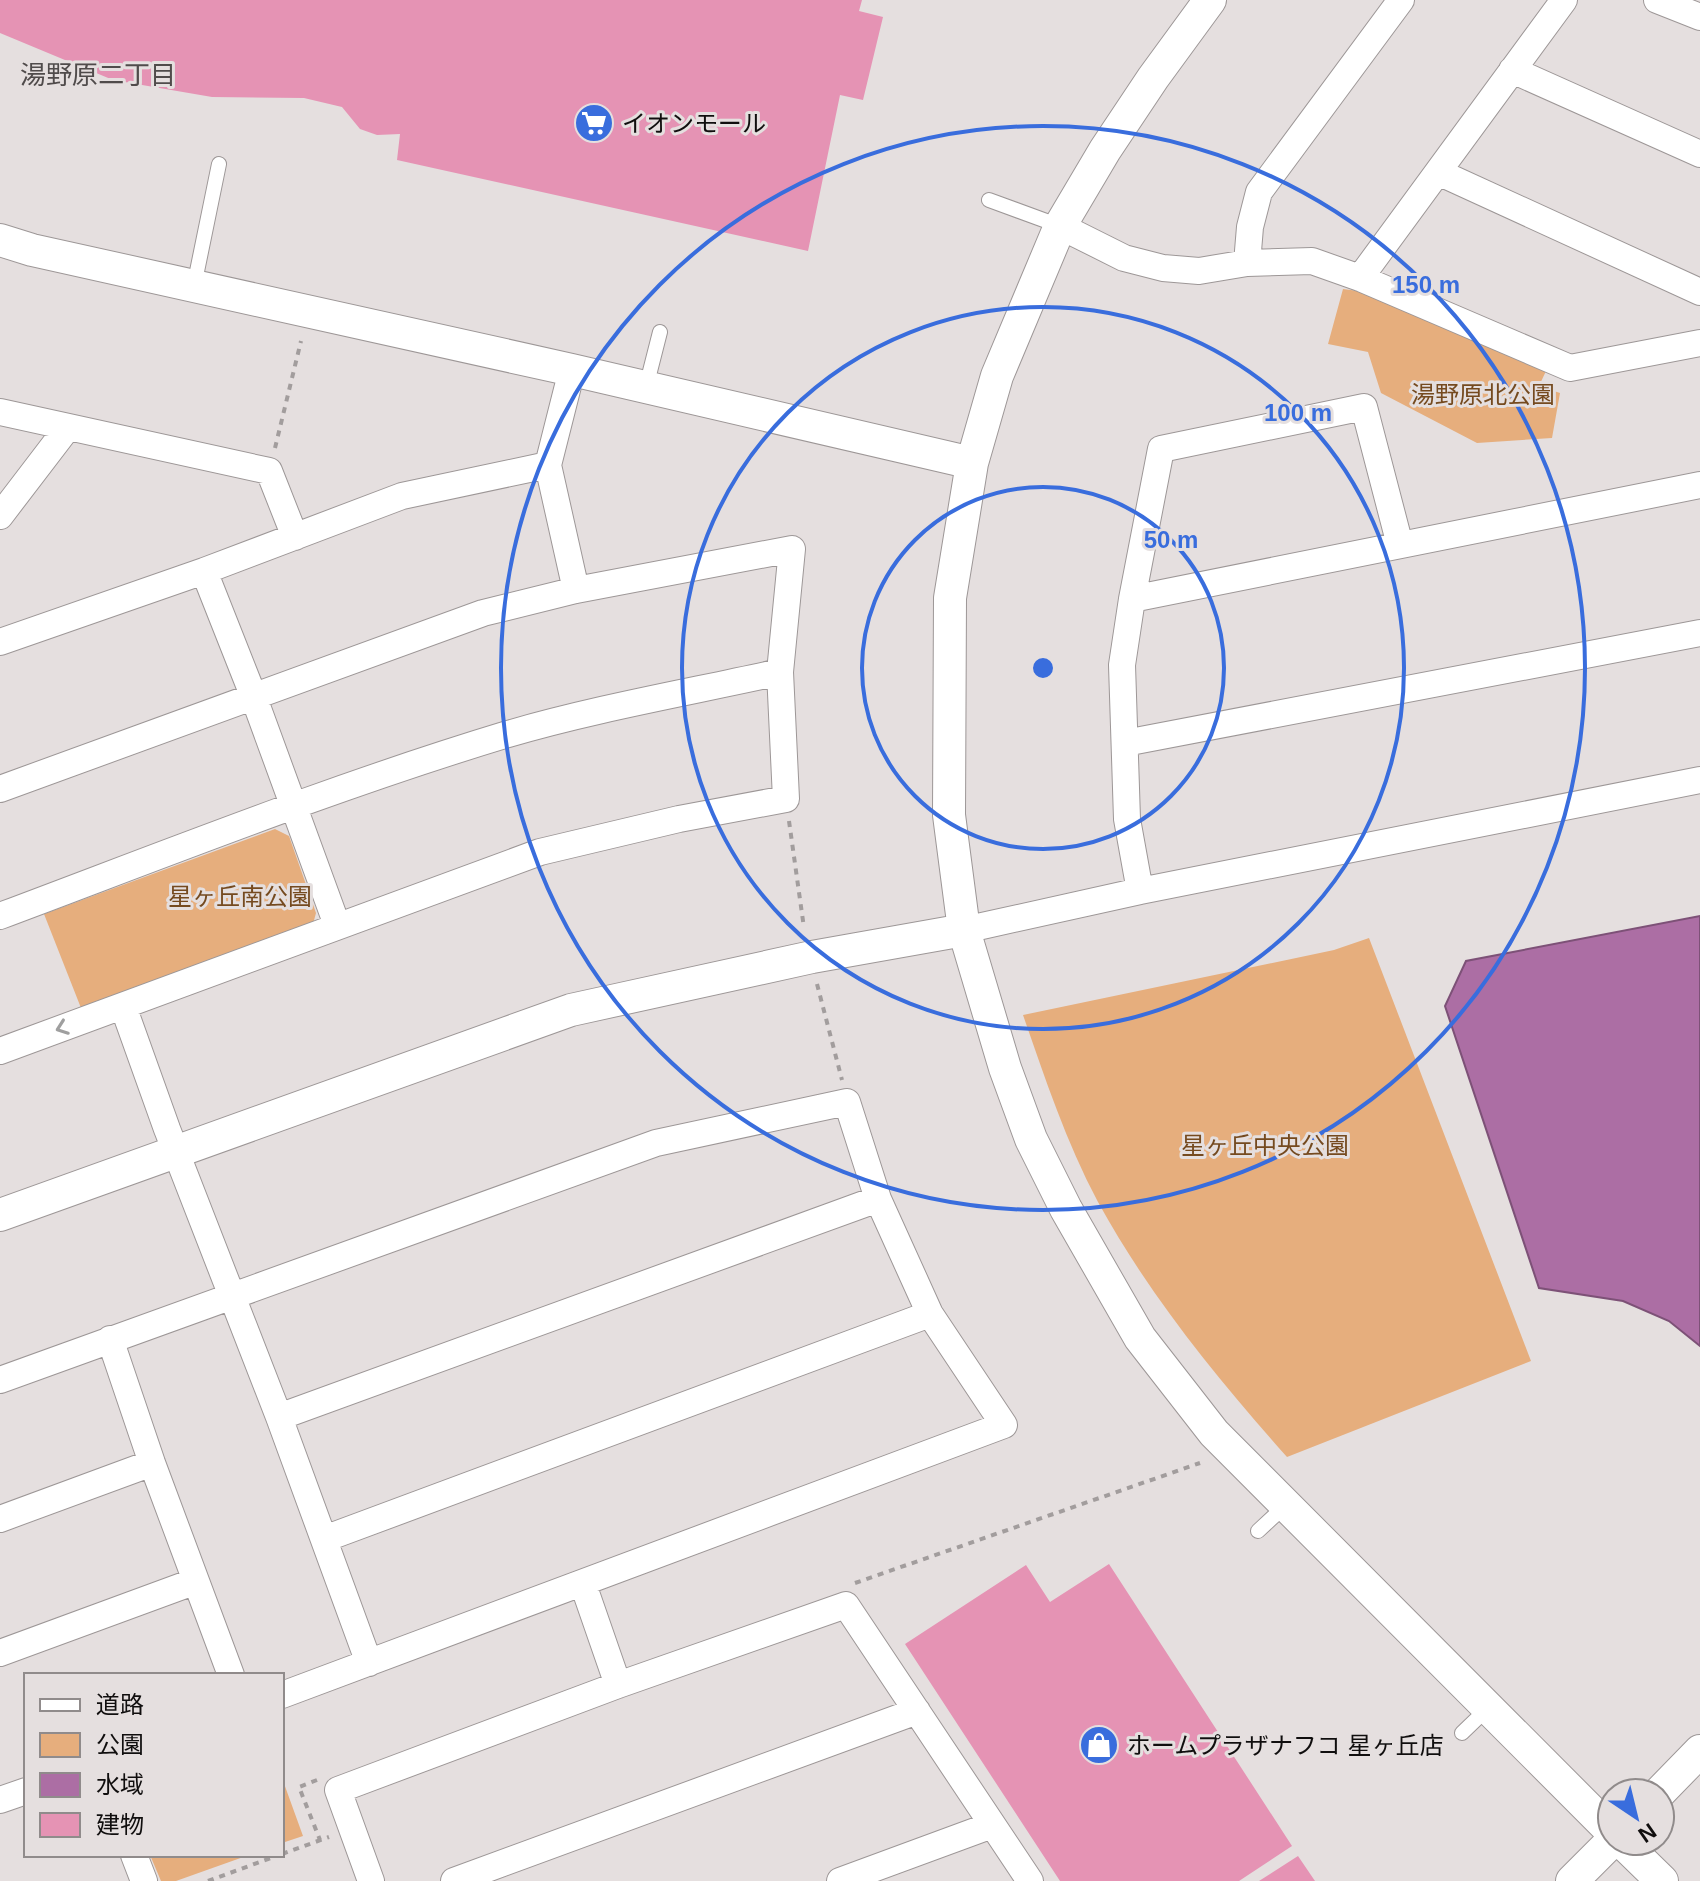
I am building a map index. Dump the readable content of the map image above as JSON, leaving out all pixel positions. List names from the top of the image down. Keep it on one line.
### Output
{"districts":["湯野原二丁目"],"parks":["湯野原北公園","星ヶ丘南公園","星ヶ丘中央公園"],"places":{"supermarket":["イオンモール"],"shop":["ホームプラザナフコ 星ヶ丘店"]},"legend":["道路","公園","水域","建物"],"north":"bottom right","rings":["150 m","100 m","50 m"]}
